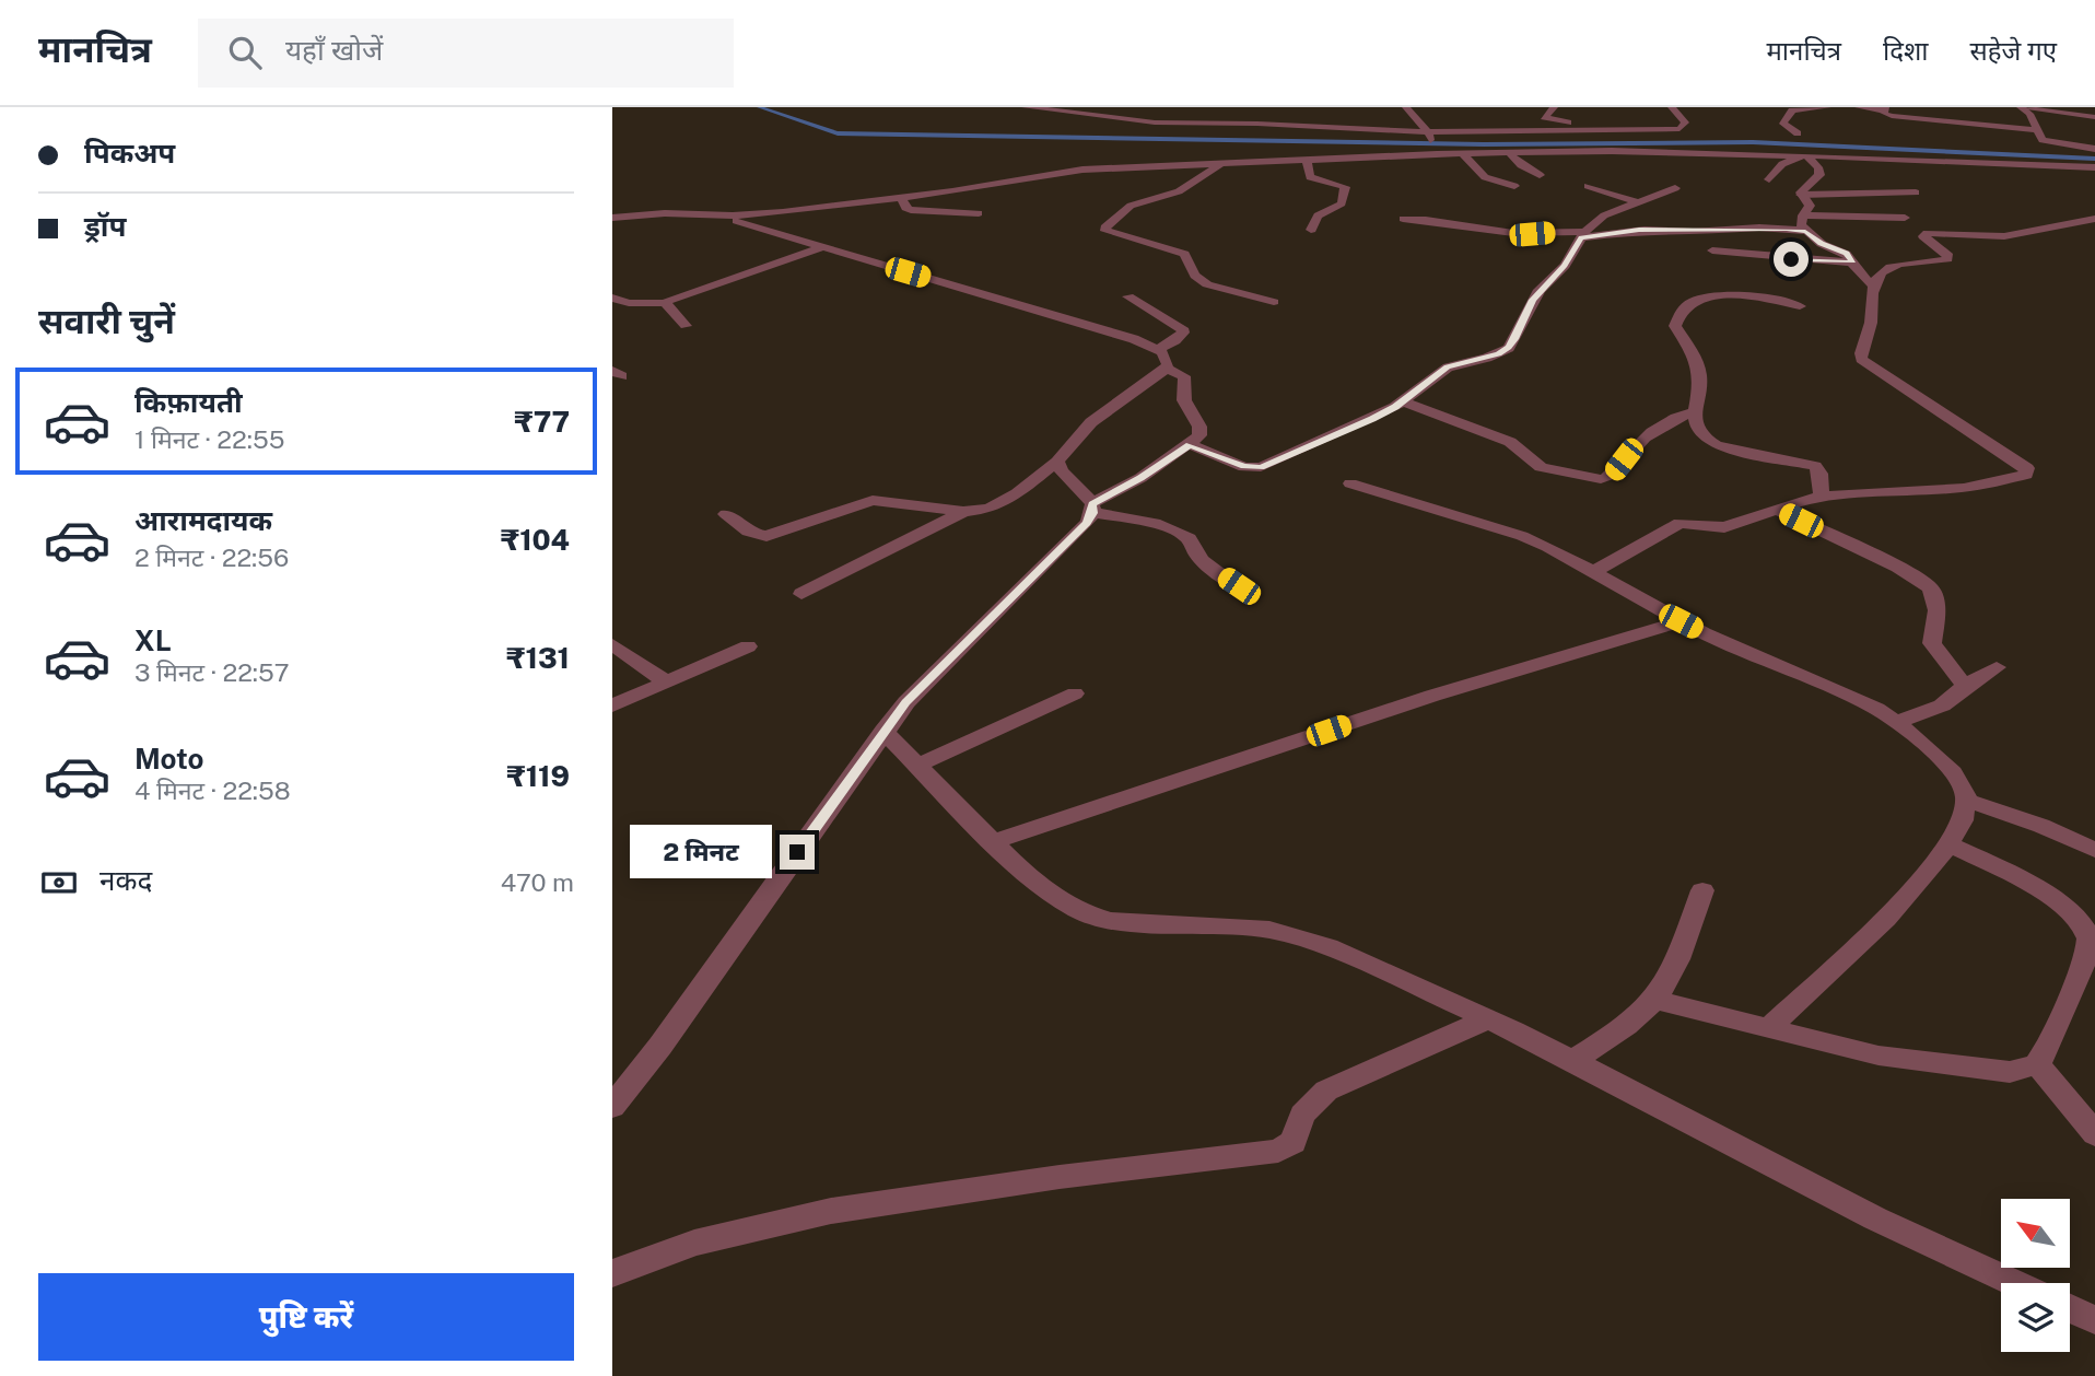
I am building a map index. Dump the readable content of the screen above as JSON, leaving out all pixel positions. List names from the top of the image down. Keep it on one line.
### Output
{"north":"top left","page":{"header":"मानचित्र","search":"यहाँ खोजें","nav":["मानचित्र","दिशा","सहेजे गए"],"banner":["पिकअप","ड्रॉप"],"heading":"सवारी चुनें","list":[{"name":"किफ़ायती","note":"1 मिनट · 22:55","value":"₹77"},{"name":"आरामदायक","note":"2 मिनट · 22:56","value":"₹104"},{"name":"XL","note":"3 मिनट · 22:57","value":"₹131"},{"name":"Moto","note":"4 मिनट · 22:58","value":"₹119"}],"bubble":"2 मिनट","pay":["नकद","470 m"],"buttons":"पुष्टि करें"}}
